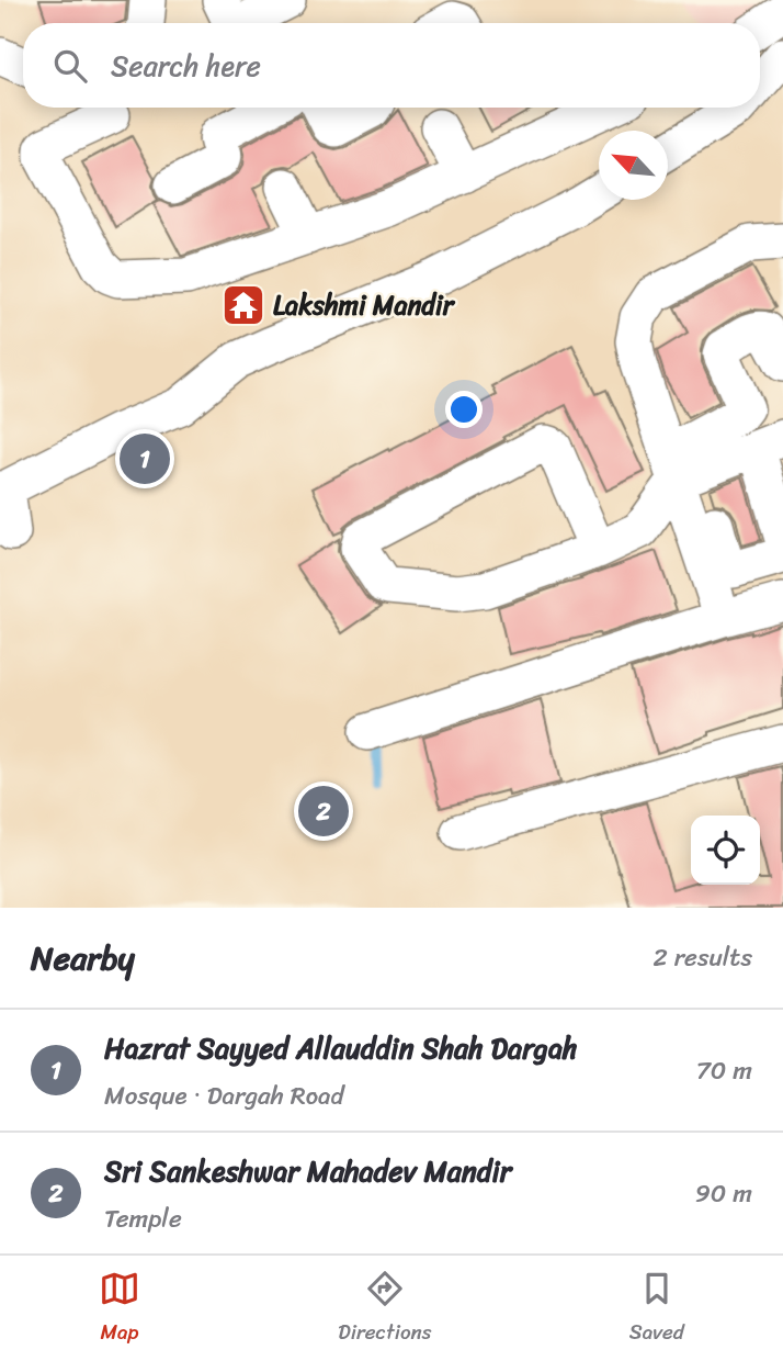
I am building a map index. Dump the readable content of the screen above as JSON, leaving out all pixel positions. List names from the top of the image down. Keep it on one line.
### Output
{"places":{"temple":["Lakshmi Mandir"]},"north":"top left","page":{"search":"Search here","pins":["1","2"],"heading":["Nearby","2 results"],"list":[{"mark":"1","name":"Hazrat Sayyed Allauddin Shah Dargah","note":"Mosque · Dargah Road","value":"70 m"},{"mark":"2","name":"Sri Sankeshwar Mahadev Mandir","note":"Temple","value":"90 m"}],"nav":["Map","Directions","Saved"]}}
